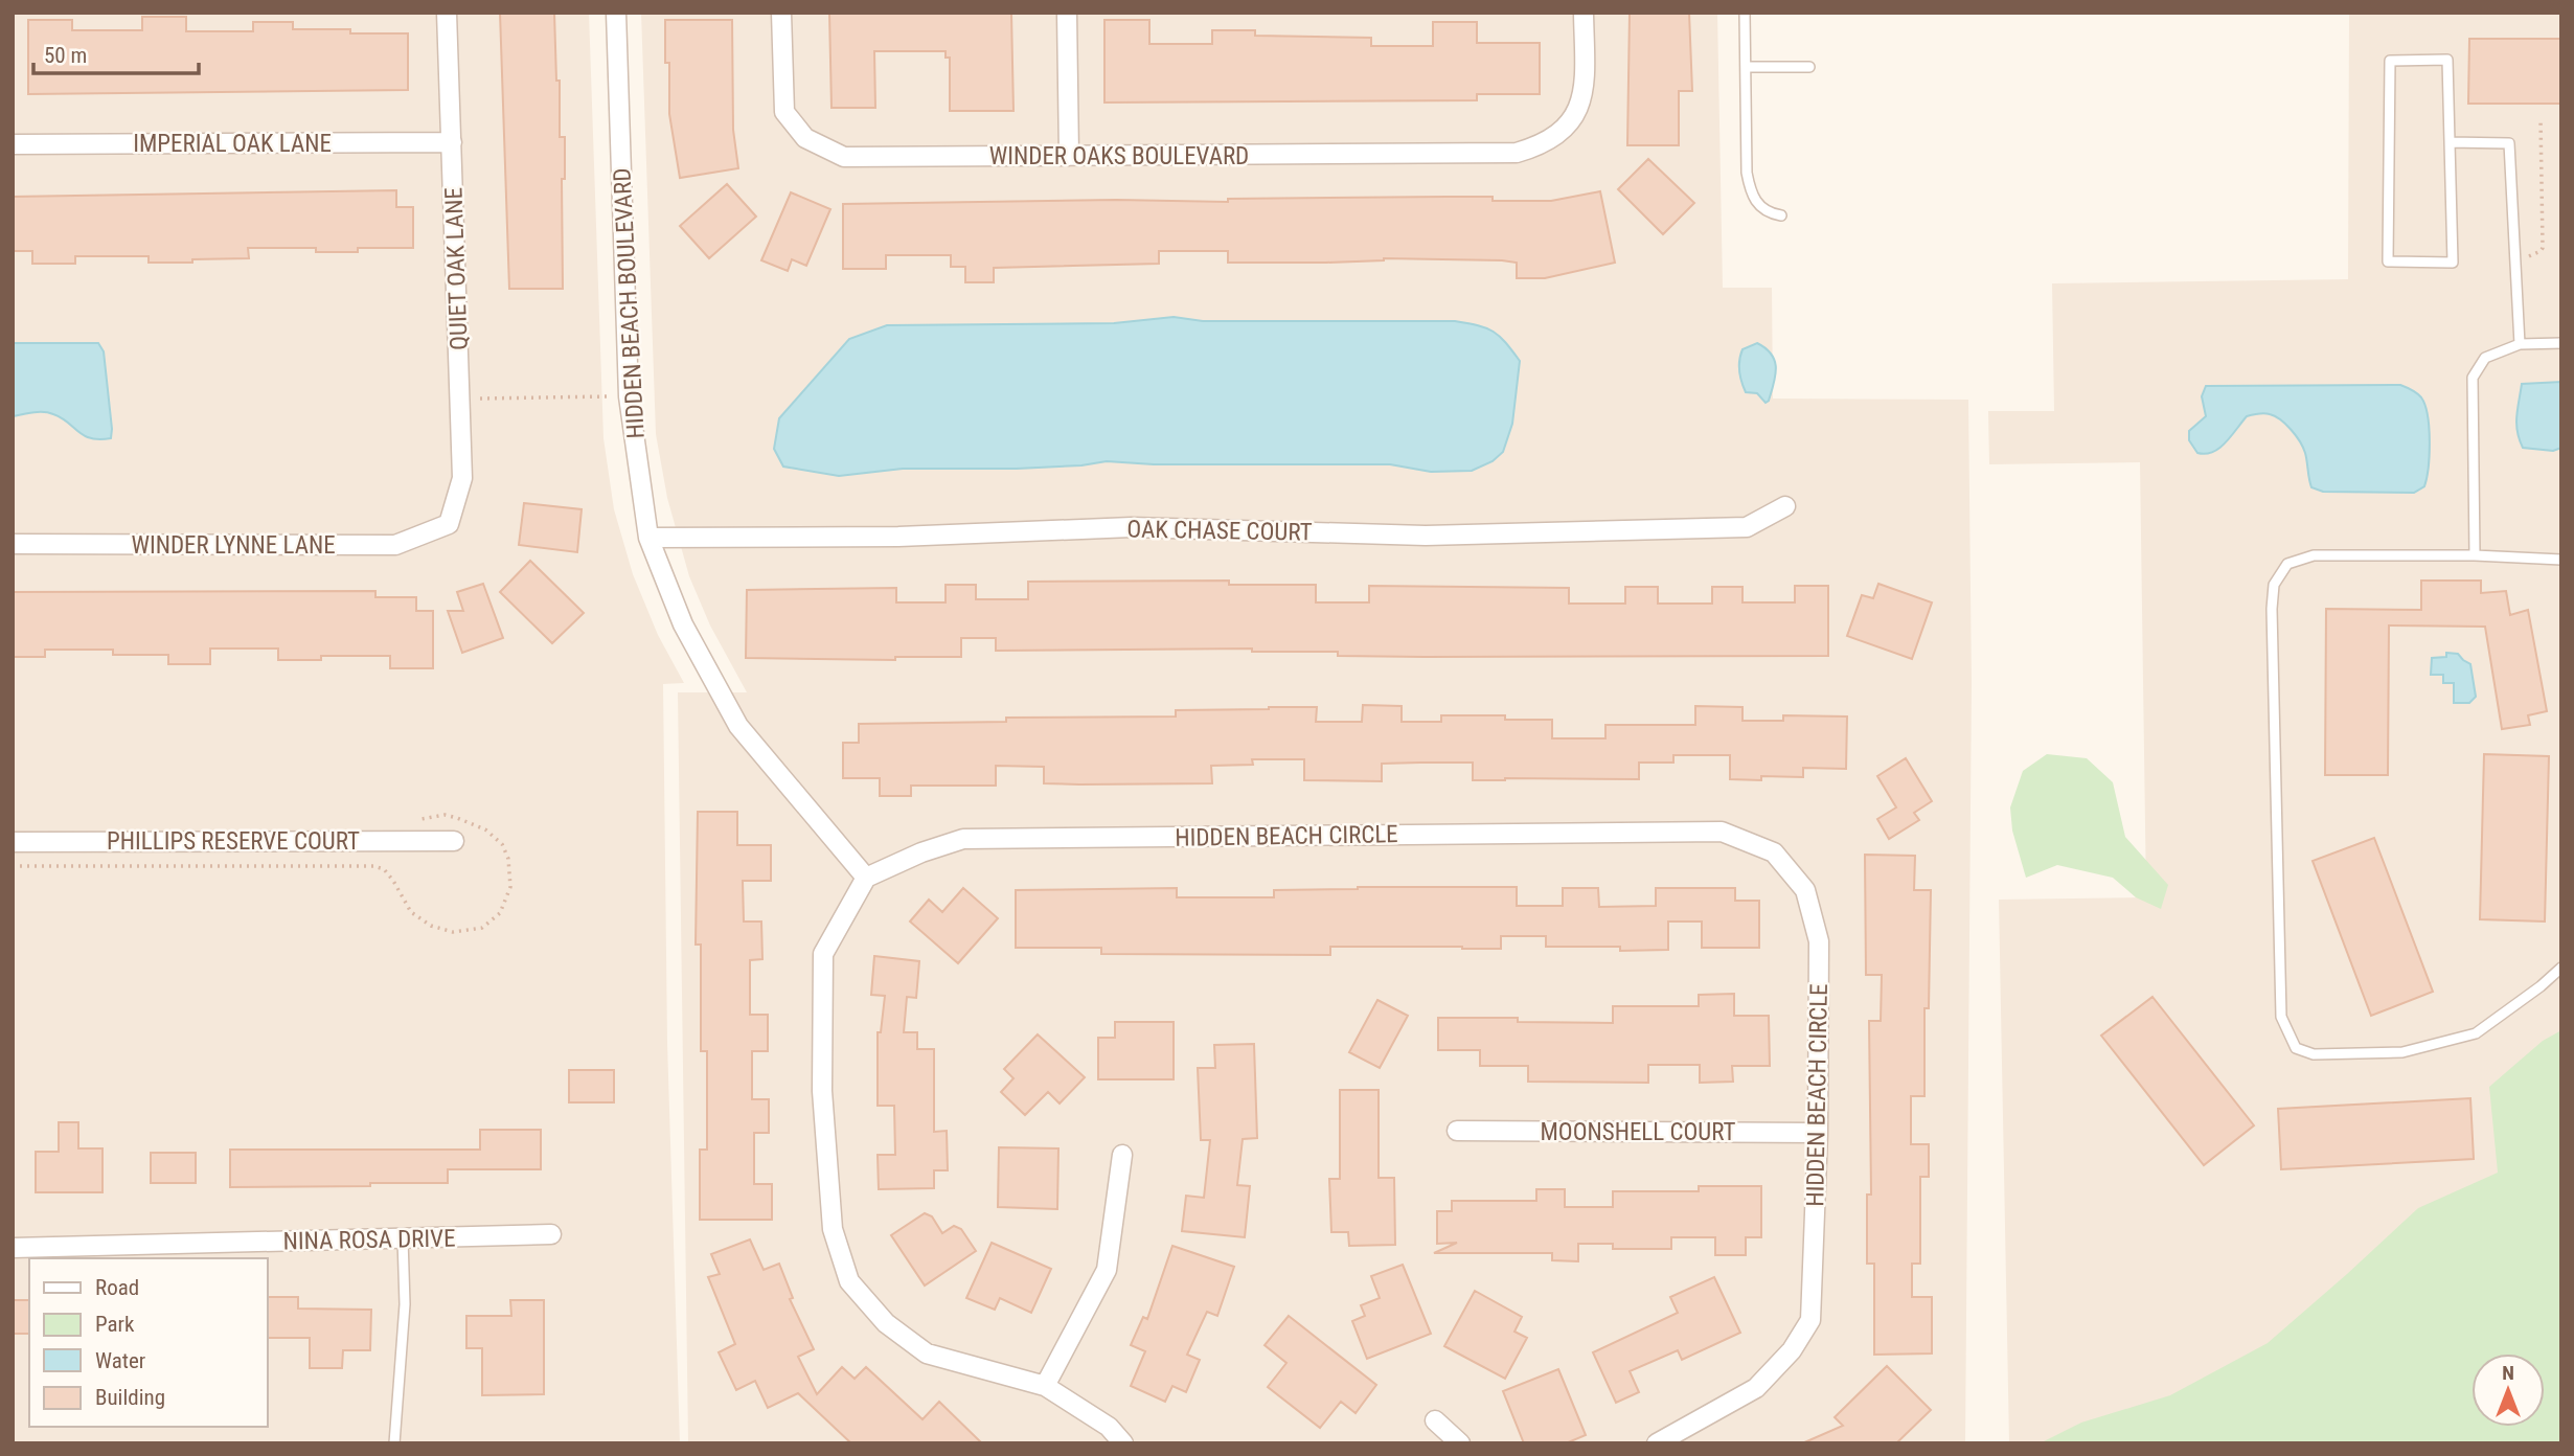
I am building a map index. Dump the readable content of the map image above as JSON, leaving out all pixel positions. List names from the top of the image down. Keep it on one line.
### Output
{"streets":{"street":["IMPERIAL OAK LANE","WINDER OAKS BOULEVARD","QUIET OAK LANE","HIDDEN BEACH BOULEVARD","OAK CHASE COURT","WINDER LYNNE LANE","HIDDEN BEACH CIRCLE","PHILLIPS RESERVE COURT","MOONSHELL COURT","NINA ROSA DRIVE"]},"crossings":[["IMPERIAL OAK LANE","QUIET OAK LANE"],["QUIET OAK LANE","WINDER LYNNE LANE"],["HIDDEN BEACH BOULEVARD","OAK CHASE COURT"],["HIDDEN BEACH BOULEVARD","HIDDEN BEACH CIRCLE"],["HIDDEN BEACH CIRCLE","MOONSHELL COURT"]],"legend":["Road","Park","Water","Building"],"scale_bar":"50 m","north":"top"}
